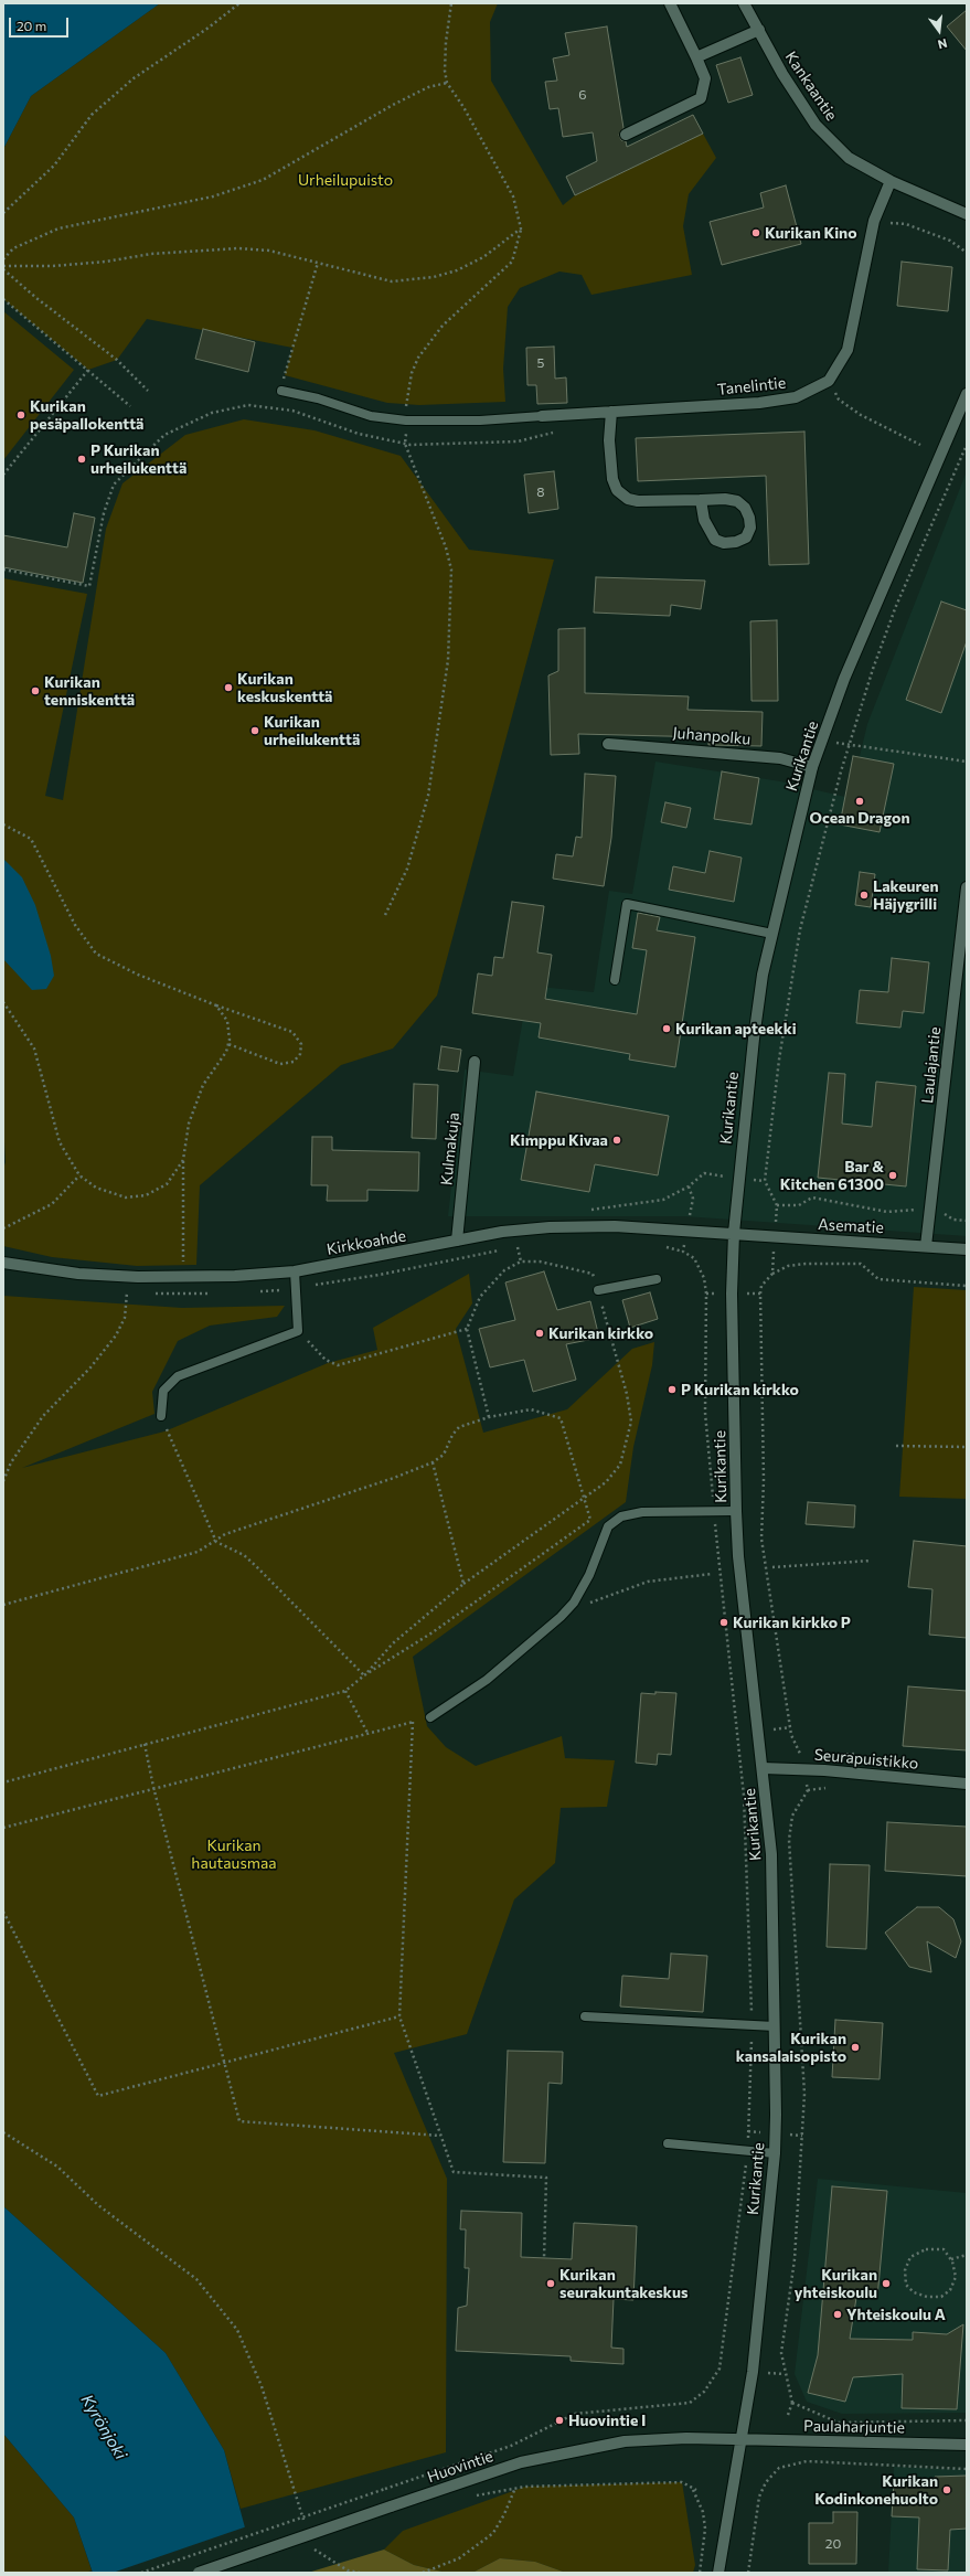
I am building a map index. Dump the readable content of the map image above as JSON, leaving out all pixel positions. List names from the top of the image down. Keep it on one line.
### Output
{"streets":{"main road":["Kankaantie","Tanelintie","Juhanpolku","Kurikantie","Laulajantie","Kulmakuja","Asematie","Kirkkoahde","Seurapuistikko","Paulaharjuntie","Huovintie"]},"crossings":[["Juhanpolku","Kurikantie"],["Kurikantie","Asematie"],["Kurikantie","Kirkkoahde"],["Kurikantie","Seurapuistikko"],["Kurikantie","Paulaharjuntie"],["Kurikantie","Huovintie"],["Laulajantie","Asematie"],["Kulmakuja","Kirkkoahde"],["Asematie","Kirkkoahde"],["Paulaharjuntie","Huovintie"]],"water":["Kyrönjoki"],"parks":["Urheilupuisto","Kurikan hautausmaa"],"places":["Kurikan Kino","Kurikan pesäpallokenttä","P Kurikan urheilukenttä","Kurikan keskuskenttä","Kurikan tenniskenttä","Kurikan urheilukenttä","Ocean Dragon","Lakeuren Häjygrilli","Kurikan apteekki","Kimppu Kivaa","Bar & Kitchen 61300","Kurikan kirkko","P Kurikan kirkko","Kurikan kirkko P","Kurikan kansalaisopisto","Kurikan seurakuntakeskus","Kurikan yhteiskoulu","Yhteiskoulu A","Huovintie I","Kurikan Kodinkonehuolto"],"house_numbers":["6","5","8","20"],"scale_bar":"20 m","north":"bottom"}
